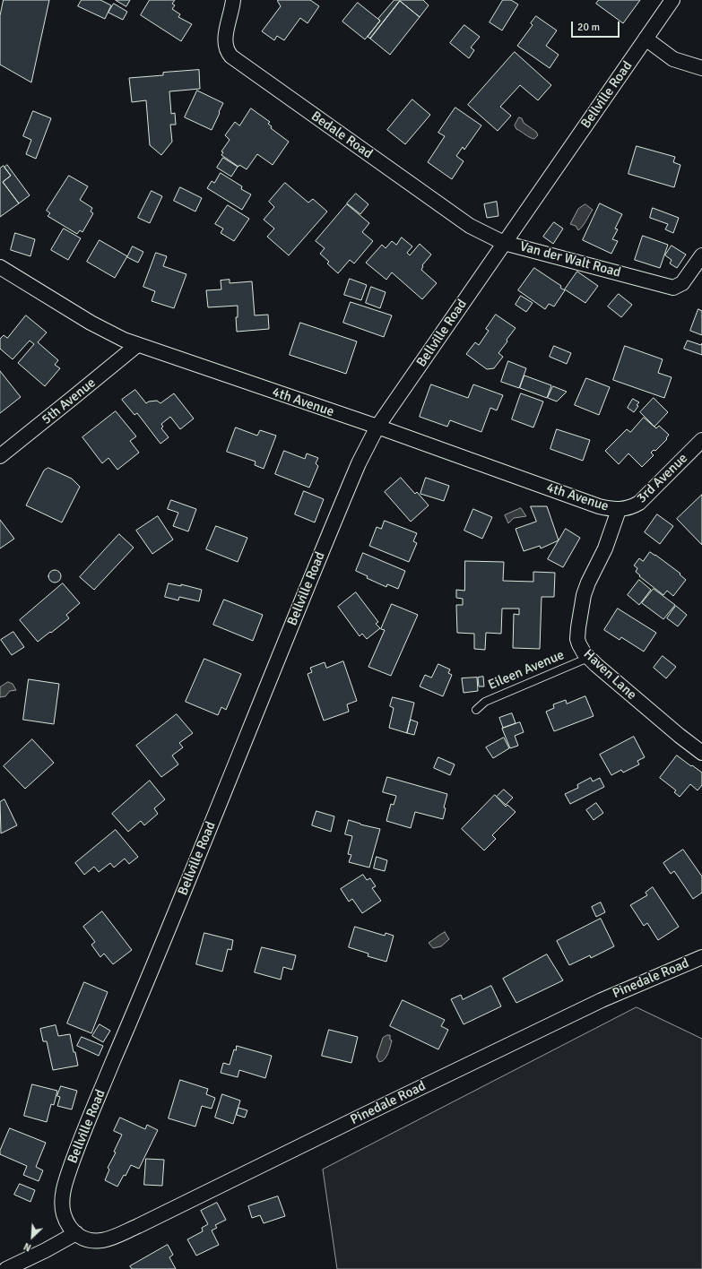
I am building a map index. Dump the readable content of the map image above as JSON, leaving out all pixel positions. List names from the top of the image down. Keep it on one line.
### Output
{"streets":{"street":["Bellville Road","Bedale Road","Van der Walt Road","5th Avenue","4th Avenue","3rd Avenue","Haven Lane","Pinedale Road"],"lane":["Eileen Avenue"]},"crossings":[["Bellville Road","Bedale Road"],["Bellville Road","Van der Walt Road"],["Bellville Road","4th Avenue"],["Bellville Road","Pinedale Road"],["Bedale Road","Van der Walt Road"],["5th Avenue","4th Avenue"],["4th Avenue","3rd Avenue"],["4th Avenue","Haven Lane"],["3rd Avenue","Haven Lane"],["Eileen Avenue","Haven Lane"]],"scale_bar":"20 m","north":"bottom left"}
